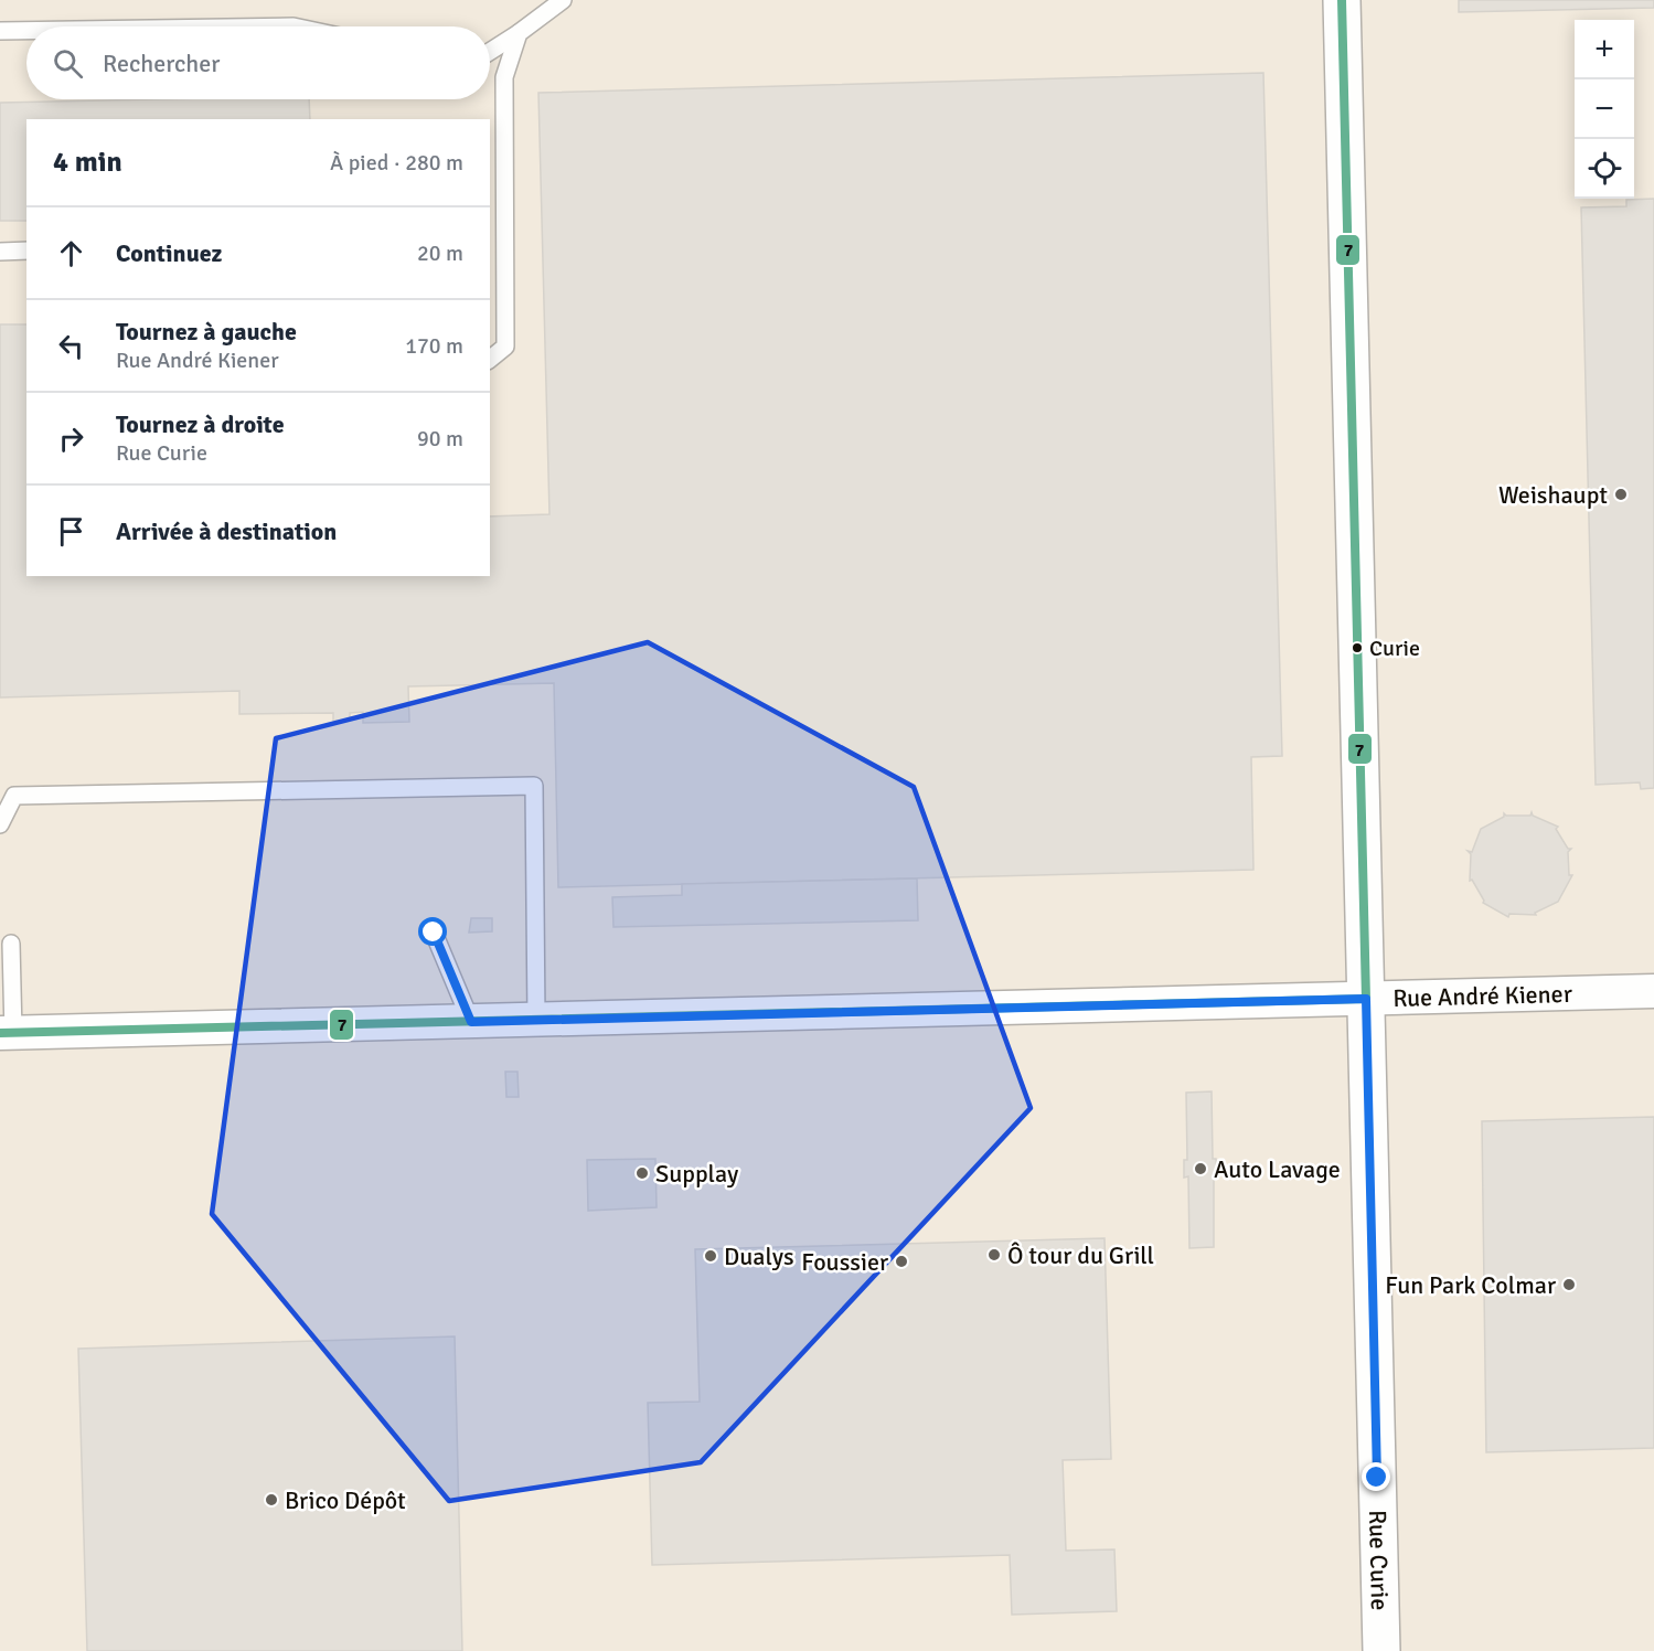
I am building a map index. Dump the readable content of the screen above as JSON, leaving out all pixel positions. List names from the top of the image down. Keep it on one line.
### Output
{"streets":{"main road":["Rue Curie"],"street":["Rue André Kiener"]},"crossings":[["Rue André Kiener","Rue Curie"]],"places":["Weishaupt","Curie","Auto Lavage","Supplay","Ô tour du Grill","Dualys","Foussier","Fun Park Colmar","Brico Dépôt"],"lines":["transit line 7"],"page":{"map_buttons":["+","−"],"search":"Rechercher","heading":["4 min","À pied · 280 m"],"list":[["Continuez","20 m"],["Tournez à gauche","Rue André Kiener","170 m"],["Tournez à droite","Rue Curie","90 m"],"Arrivée à destination"]}}
